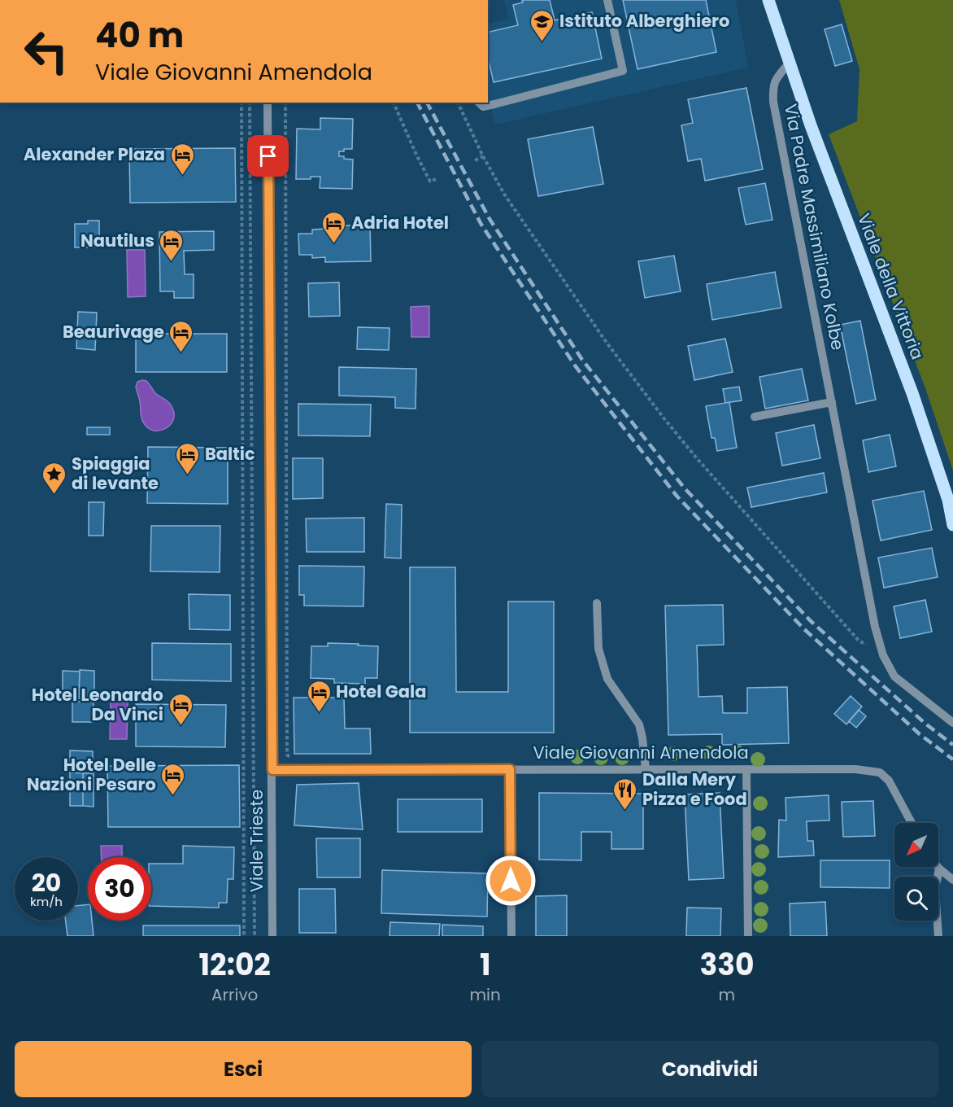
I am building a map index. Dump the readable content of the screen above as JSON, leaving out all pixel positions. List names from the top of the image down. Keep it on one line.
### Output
{"streets":{"main road":["Viale della Vittoria"],"street":["Via Padre Massimiliano Kolbe","Viale Giovanni Amendola","Viale Trieste"]},"crossings":[["Via Padre Massimiliano Kolbe","Viale della Vittoria"],["Viale Giovanni Amendola","Viale Trieste"]],"places":{"school or university":["Istituto Alberghiero"],"hotel":["Alexander Plaza","Adria Hotel","Nautilus","Beaurivage","Baltic","Hotel Gala","Hotel Leonardo Da Vinci","Hotel Delle Nazioni Pesaro"],"place":["Spiaggia di levante"],"restaurant":["Dalla Mery Pizza e Food"]},"north":"bottom left","page":{"turn":["40 m","Viale Giovanni Amendola"],"speed":"20 km/h","limit":"30","eta":["12:02","Arrivo","1","min","330","m"],"buttons":["Esci","Condividi"]}}
